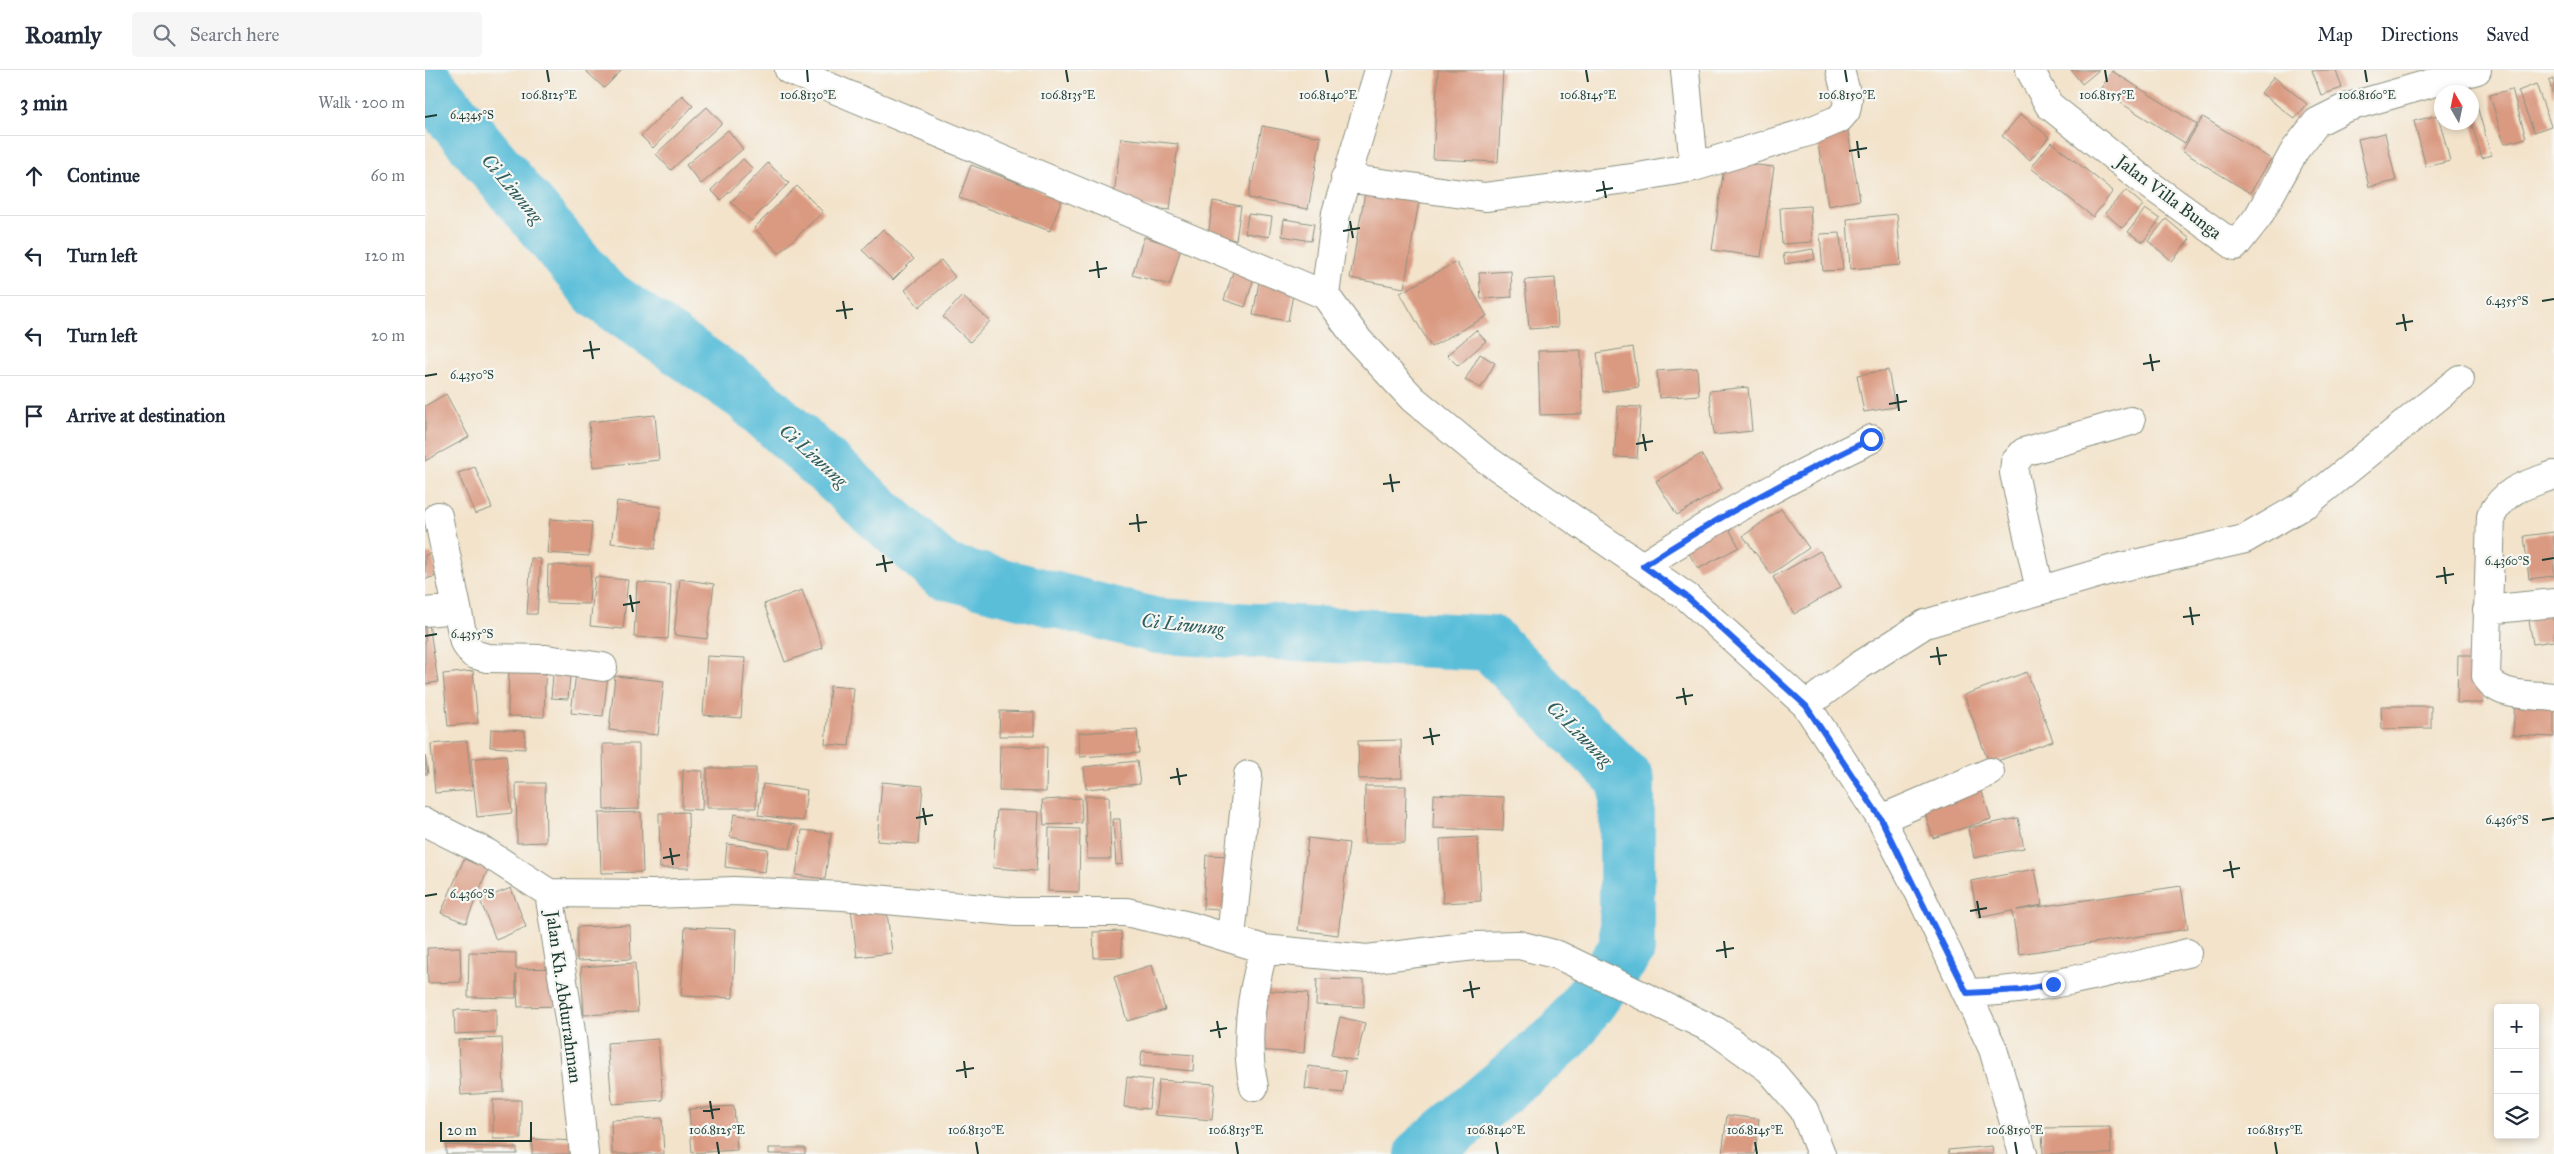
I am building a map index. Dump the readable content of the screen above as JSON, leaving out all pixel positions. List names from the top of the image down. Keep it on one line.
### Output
{"streets":{"street":["Jalan Villa Bunga","Jalan Kh. Abdurrahman"]},"water":["Ci Liwung"],"scale_bar":"20 m","north":"top","page":{"header":"Roamly","search":"Search here","nav":["Map","Directions","Saved"],"heading":["3 min","Walk · 200 m"],"list":[["Continue","60 m"],["Turn left","120 m"],["Turn left","20 m"],"Arrive at destination"],"map_buttons":["+","−"],"scale":"20 m"},"coordinates":["106.8125°E","106.8130°E","106.8135°E","106.8140°E","106.8145°E","106.8150°E","106.8155°E","106.8160°E","6.4345°S","6.4355°S","6.4350°S","6.4360°S","6.4365°S"]}
